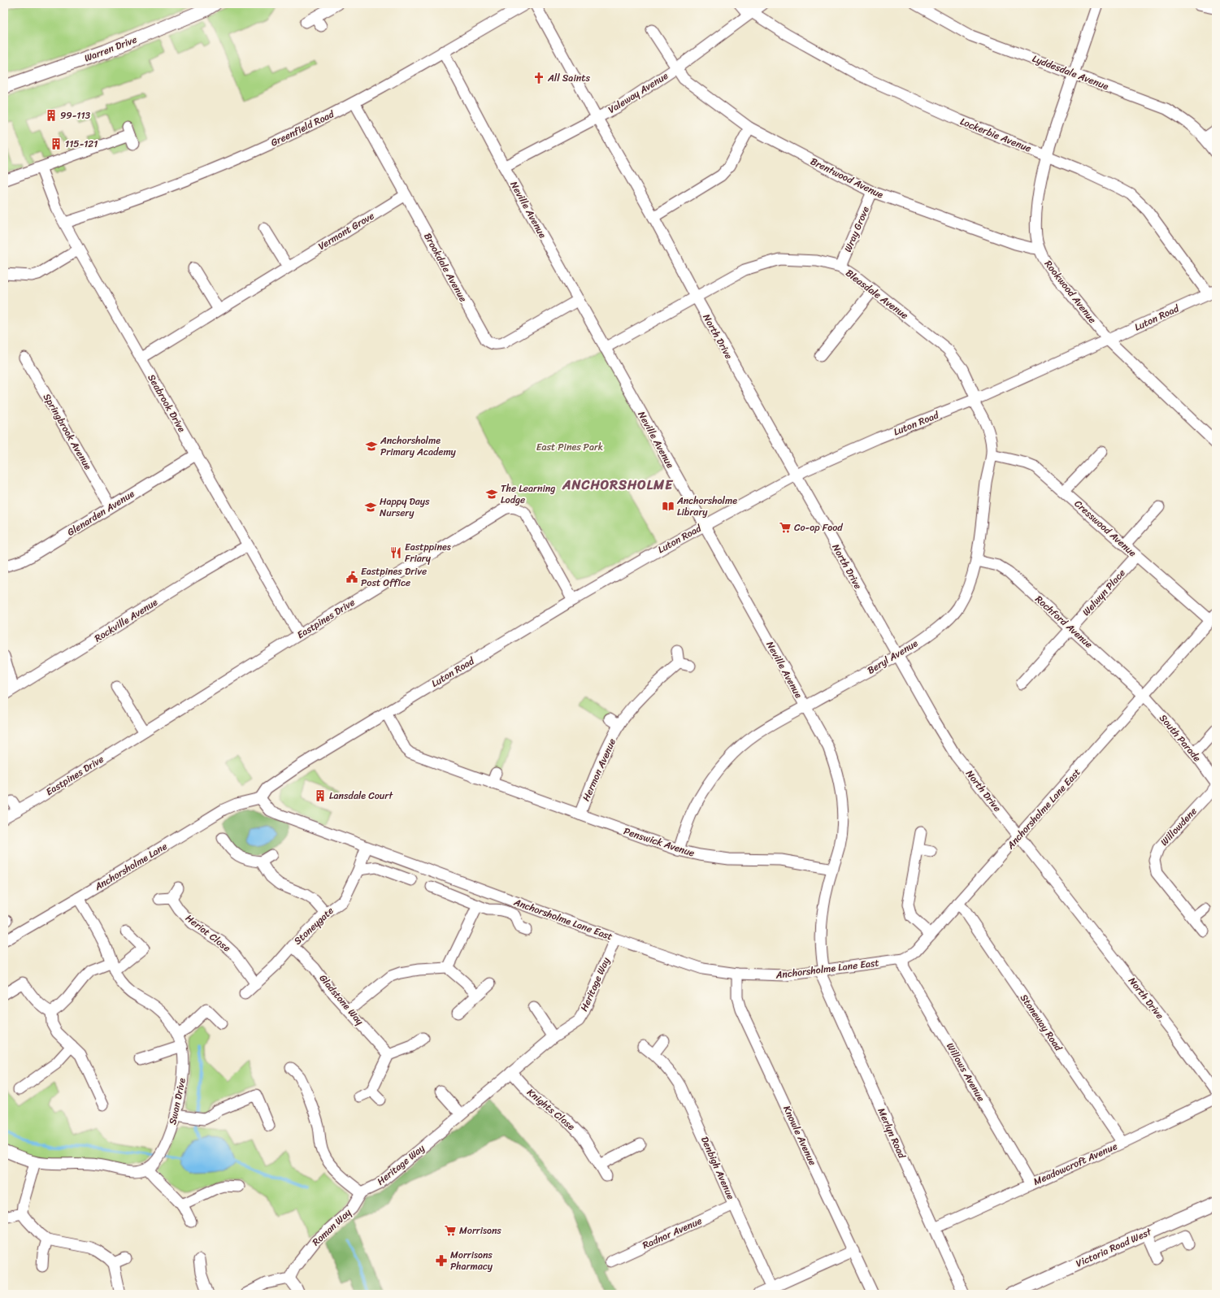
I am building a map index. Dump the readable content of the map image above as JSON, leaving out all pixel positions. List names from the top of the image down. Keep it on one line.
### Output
{"streets":{"main road":["Warren Drive","Victoria Road West"],"street":["Lyddesdale Avenue","Valeway Avenue","Greenfield Road","Lockerbie Avenue","Brentwood Avenue","Neville Avenue","Wray Grove","Vermont Grove","Brookdale Avenue","Rookwood Avenue","Bleasdale Avenue","Luton Road","North Drive","Seabrook Drive","Springbrook Avenue","Glenarden Avenue","Cresswood Avenue","Welwyn Place","Eastpines Drive","Rockville Avenue","Rochford Avenue","Beryl Avenue","South Parade","Hermon Avenue","Anchorsholme Lane East","Willowdene","Penswick Avenue","Anchorsholme Lane","Stoneygate","Heriot Close","Heritage Way","Gladstone Way","Stoneway Road","Willows Avenue","Swan Drive","Knights Close","Merlyn Road","Knowle Avenue","Meadowcroft Avenue","Denbigh Avenue","Roman Way","Radnor Avenue"]},"crossings":[["Lyddesdale Avenue","Rookwood Avenue"],["Valeway Avenue","Lockerbie Avenue"],["Valeway Avenue","Brentwood Avenue"],["Valeway Avenue","Neville Avenue"],["Valeway Avenue","North Drive"],["Greenfield Road","Neville Avenue"],["Greenfield Road","Brookdale Avenue"],["Greenfield Road","Seabrook Drive"],["Lockerbie Avenue","Rookwood Avenue"],["Lockerbie Avenue","Luton Road"],["Brentwood Avenue","Wray Grove"],["Brentwood Avenue","Rookwood Avenue"],["Neville Avenue","Brookdale Avenue"],["Neville Avenue","Bleasdale Avenue"],["Neville Avenue","Luton Road"],["Neville Avenue","Beryl Avenue"],["Neville Avenue","Anchorsholme Lane East"],["Neville Avenue","Penswick Avenue"],["Neville Avenue","Merlyn Road"],["Wray Grove","Bleasdale Avenue"],["Vermont Grove","Brookdale Avenue"],["Vermont Grove","Seabrook Drive"],["Rookwood Avenue","Luton Road"],["Bleasdale Avenue","Luton Road"],["Bleasdale Avenue","North Drive"],["Bleasdale Avenue","Beryl Avenue"],["Luton Road","North Drive"],["Luton Road","Eastpines Drive"],["Luton Road","Beryl Avenue"],["Luton Road","Anchorsholme Lane East"],["Luton Road","Penswick Avenue"],["Luton Road","Anchorsholme Lane"],["North Drive","Beryl Avenue"],["North Drive","Anchorsholme Lane East"],["Seabrook Drive","Glenarden Avenue"],["Seabrook Drive","Eastpines Drive"],["Seabrook Drive","Rockville Avenue"],["Springbrook Avenue","Glenarden Avenue"],["Cresswood Avenue","Welwyn Place"],["Cresswood Avenue","Beryl Avenue"],["Cresswood Avenue","Anchorsholme Lane East"],["Welwyn Place","Rochford Avenue"],["Rochford Avenue","Beryl Avenue"],["Rochford Avenue","South Parade"],["Rochford Avenue","Anchorsholme Lane East"],["Beryl Avenue","Penswick Avenue"],["South Parade","Anchorsholme Lane East"],["Hermon Avenue","Penswick Avenue"],["Anchorsholme Lane East","Anchorsholme Lane"],["Anchorsholme Lane East","Stoneygate"],["Anchorsholme Lane East","Heritage Way"],["Anchorsholme Lane East","Stoneway Road"],["Anchorsholme Lane East","Willows Avenue"],["Anchorsholme Lane East","Merlyn Road"],["Anchorsholme Lane East","Knowle Avenue"],["Anchorsholme Lane","Swan Drive"],["Stoneygate","Heriot Close"],["Stoneygate","Gladstone Way"],["Heritage Way","Knights Close"],["Heritage Way","Roman Way"],["Stoneway Road","Meadowcroft Avenue"],["Willows Avenue","Meadowcroft Avenue"],["Merlyn Road","Meadowcroft Avenue"],["Denbigh Avenue","Radnor Avenue"]],"districts":["ANCHORSHOLME"],"parks":["East Pines Park"],"places":{"church":["All Saints"],"building":["99-113","115-121","Lansdale Court"],"school or university":["Anchorsholme Primary Academy","The Learning Lodge","Happy Days Nursery"],"library":["Anchorsholme Library"],"supermarket":["Co-op Food","Morrisons"],"restaurant":["Eastppines Friary"],"public building":["Eastpines Drive Post Office"],"pharmacy":["Morrisons Pharmacy"]}}
